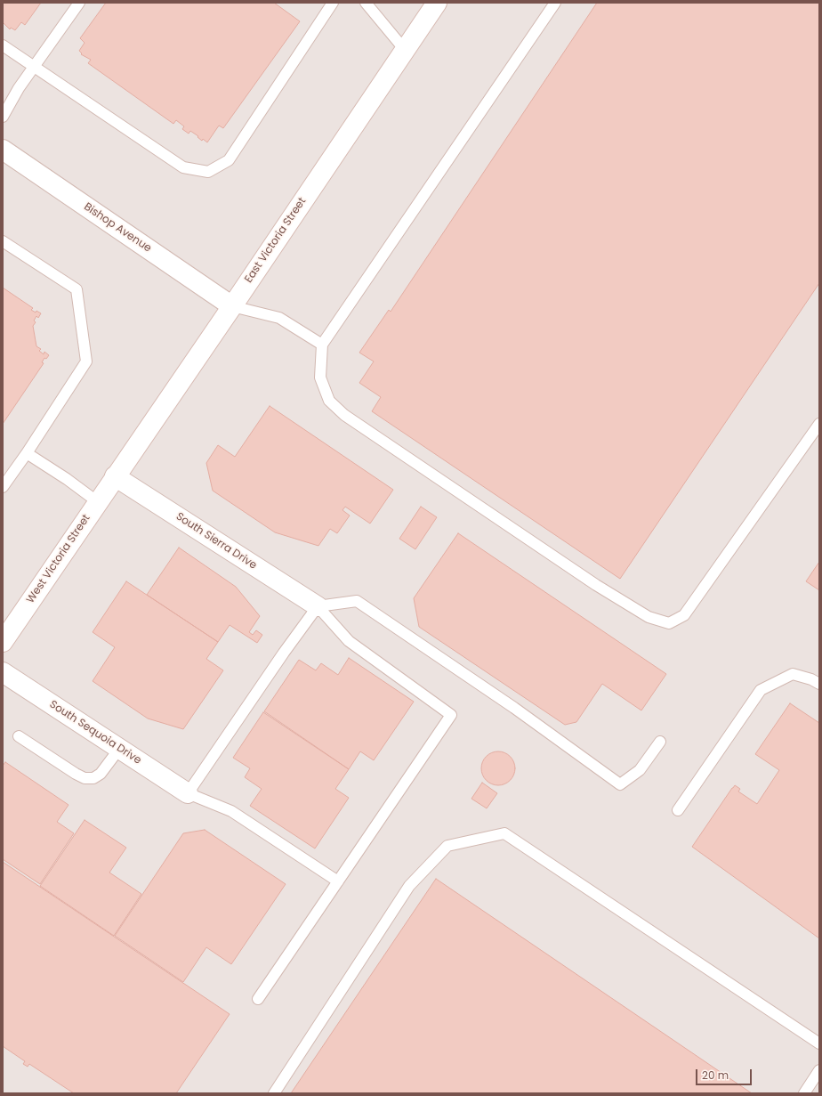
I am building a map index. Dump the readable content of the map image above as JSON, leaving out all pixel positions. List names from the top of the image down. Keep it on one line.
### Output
{"streets":{"main road":["Bishop Avenue","East Victoria Street","South Sierra Drive","West Victoria Street","South Sequoia Drive"]},"crossings":[["Bishop Avenue","East Victoria Street"],["East Victoria Street","South Sierra Drive"],["East Victoria Street","West Victoria Street"],["South Sierra Drive","West Victoria Street"]],"scale_bar":"20 m"}
